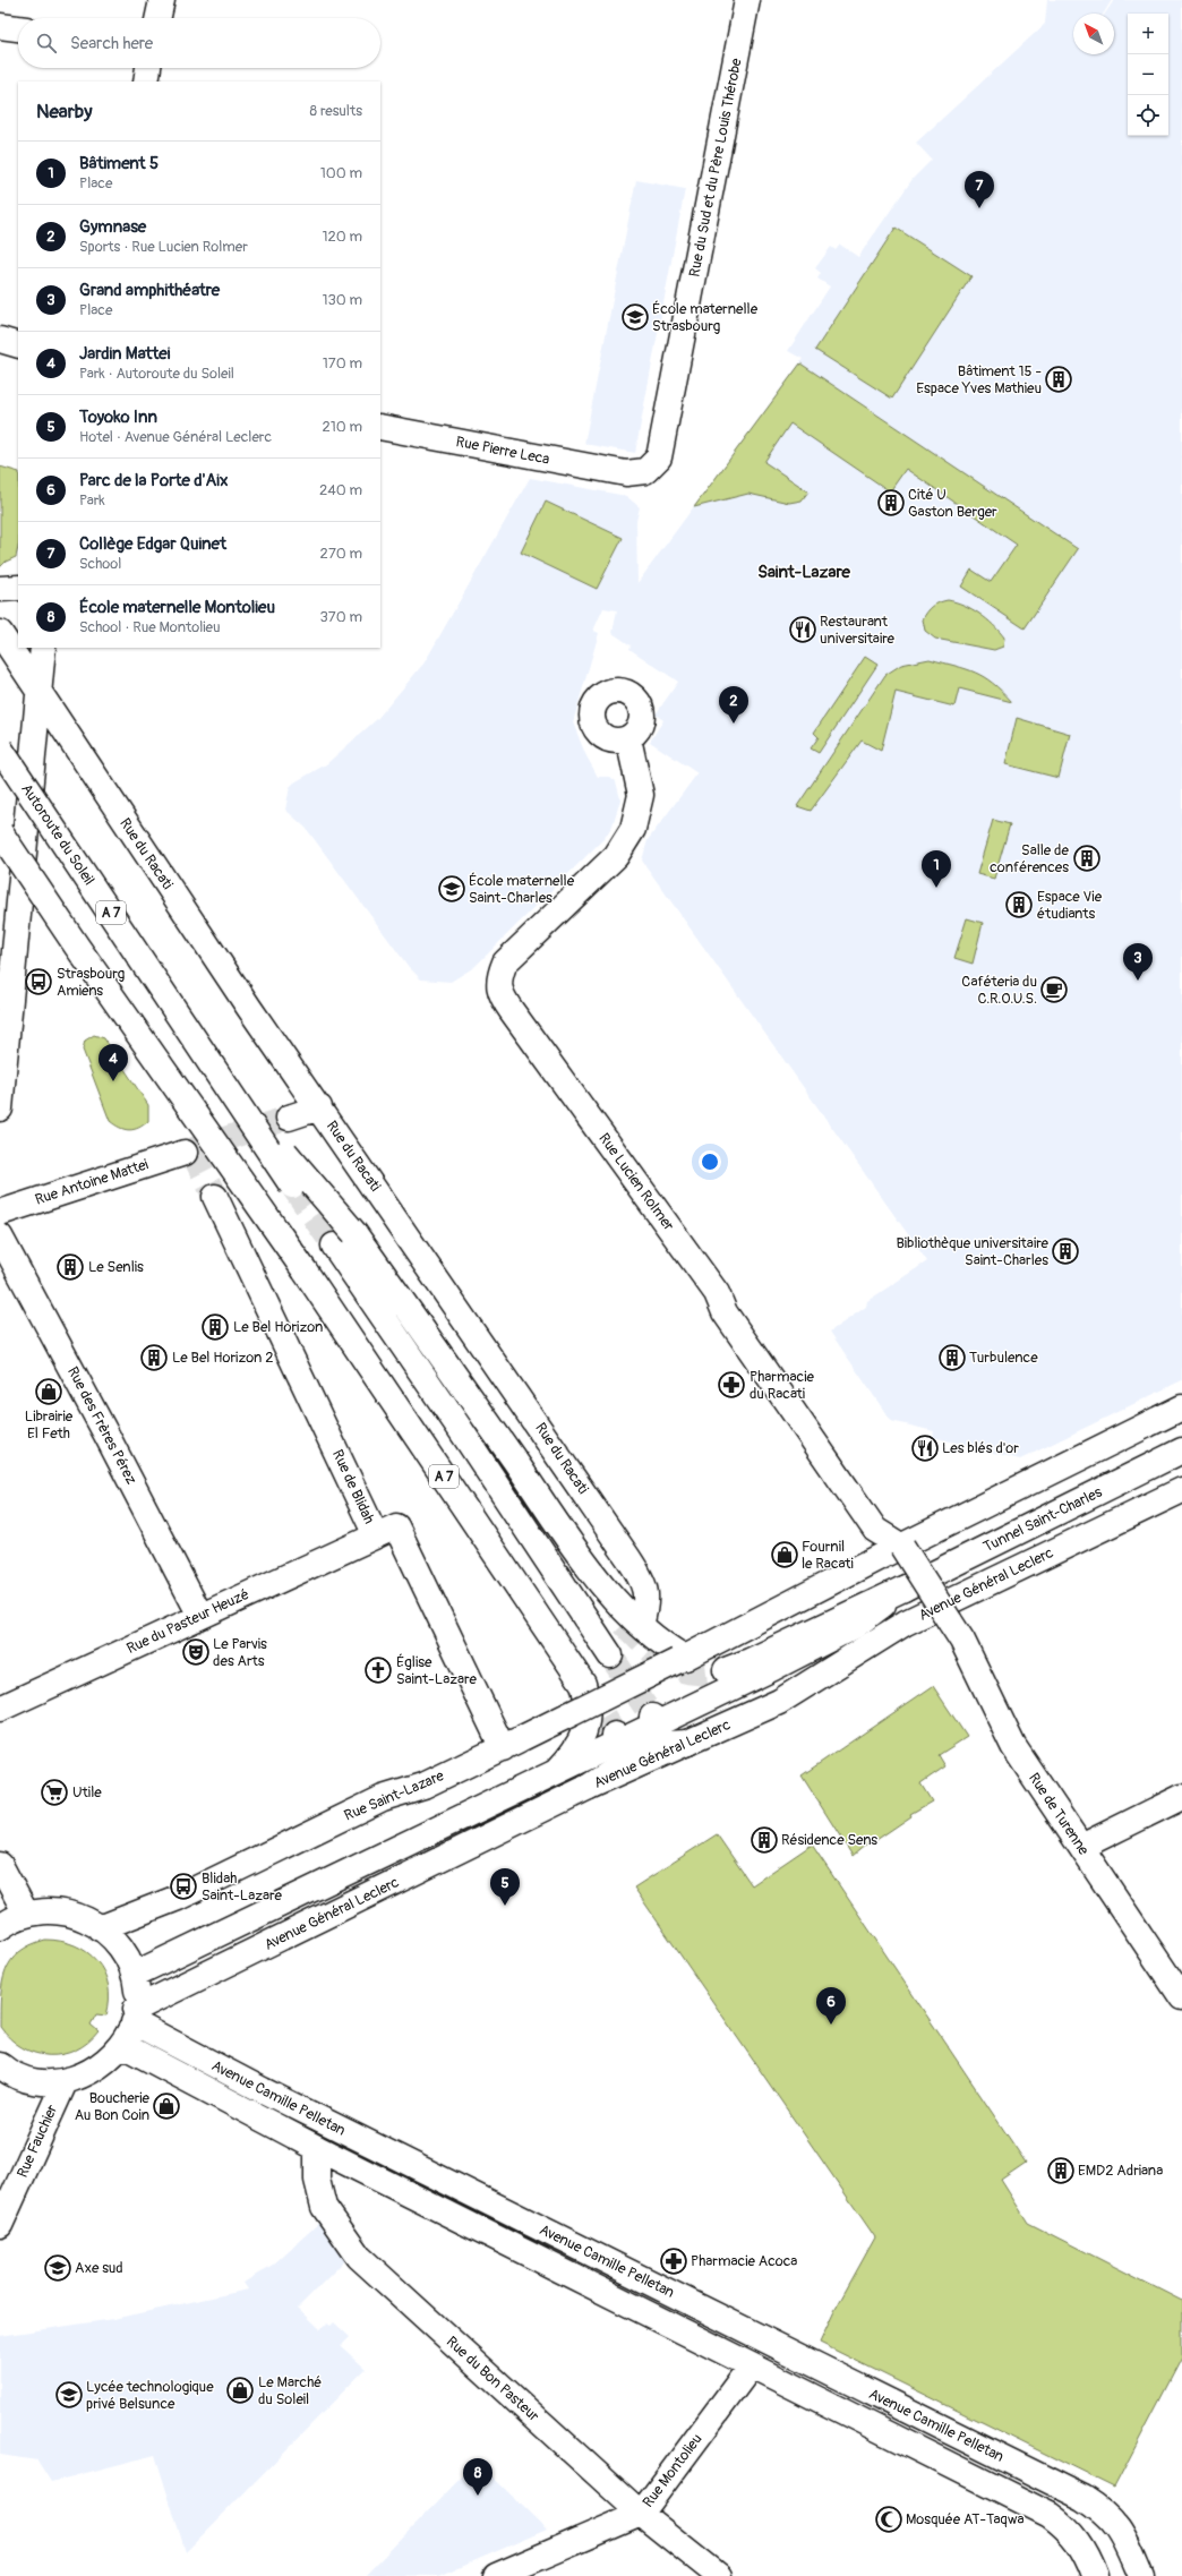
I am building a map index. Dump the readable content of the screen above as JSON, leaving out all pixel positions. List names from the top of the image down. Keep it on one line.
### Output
{"streets":{"main road":["Rue du Sud et du Père Louis Thérobe","Rue Pierre Leca","Autoroute du Soleil","Rue du Racati","A 7","Rue Antoine Mattei","Rue Lucien Rolmer","Rue des Frères Pérez","Rue de Blidah","Tunnel Saint-Charles","Avenue Général Leclerc","Rue du Pasteur Heuzé","Rue Saint-Lazare","Rue de Turenne","Avenue Camille Pelletan","Rue Fauchier","Rue du Bon Pasteur","Rue Montolieu"]},"crossings":[["Rue du Sud et du Père Louis Thérobe","Rue Pierre Leca"],["Autoroute du Soleil","A 7"],["A 7","Avenue Général Leclerc"],["Rue Lucien Rolmer","Rue de Turenne"],["Rue des Frères Pérez","Rue du Pasteur Heuzé"],["Rue de Blidah","Rue du Pasteur Heuzé"],["Rue de Blidah","Rue Saint-Lazare"],["Tunnel Saint-Charles","Avenue Général Leclerc"],["Avenue Général Leclerc","Avenue Camille Pelletan"],["Avenue Camille Pelletan","Rue du Bon Pasteur"],["Avenue Camille Pelletan","Rue Montolieu"],["Rue du Bon Pasteur","Rue Montolieu"]],"districts":["Saint-Lazare"],"places":{"school or university":["École maternelle Strasbourg","École maternelle Saint-Charles","Axe sud","Lycée technologique privé Belsunce"],"building":["Bâtiment 15 - Espace Yves Mathieu","Cité U Gaston Berger","Salle de conférences","Espace Vie étudiants","Bibliothèque universitaire Saint-Charles","Le Senlis","Le Bel Horizon","Le Bel Horizon 2","Turbulence","Résidence Sens","EMD2 Adriana"],"restaurant":["Restaurant universitaire","Les blés d'or"],"bus stop":["Strasbourg Amiens","Blidah Saint-Lazare"],"cafe":["Caféteria du C.R.O.U.S."],"pharmacy":["Pharmacie du Racati","Pharmacie Acoca"],"shop":["Librairie El Feth","Fournil le Racati","Boucherie Au Bon Coin","Le Marché du Soleil"],"theatre":["Le Parvis des Arts"],"church":["Église Saint-Lazare"],"supermarket":["Utile"],"mosque":["Mosquée AT-Taqwa"]},"north":"top left","page":{"map_buttons":["+","−"],"search":"Search here","heading":["Nearby","8 results"],"list":[{"mark":"1","name":"Bâtiment 5","note":"Place","value":"100 m"},{"mark":"2","name":"Gymnase","note":"Sports · Rue Lucien Rolmer","value":"120 m"},{"mark":"3","name":"Grand amphithéatre","note":"Place","value":"130 m"},{"mark":"4","name":"Jardin Mattei","note":"Park · Autoroute du Soleil","value":"170 m"},{"mark":"5","name":"Toyoko Inn","note":"Hotel · Avenue Général Leclerc","value":"210 m"},{"mark":"6","name":"Parc de la Porte d'Aix","note":"Park","value":"240 m"},{"mark":"7","name":"Collège Edgar Quinet","note":"School","value":"270 m"},{"mark":"8","name":"École maternelle Montolieu","note":"School · Rue Montolieu","value":"370 m"}],"pins":["7","2","1","3","4","5","6","8"]}}
